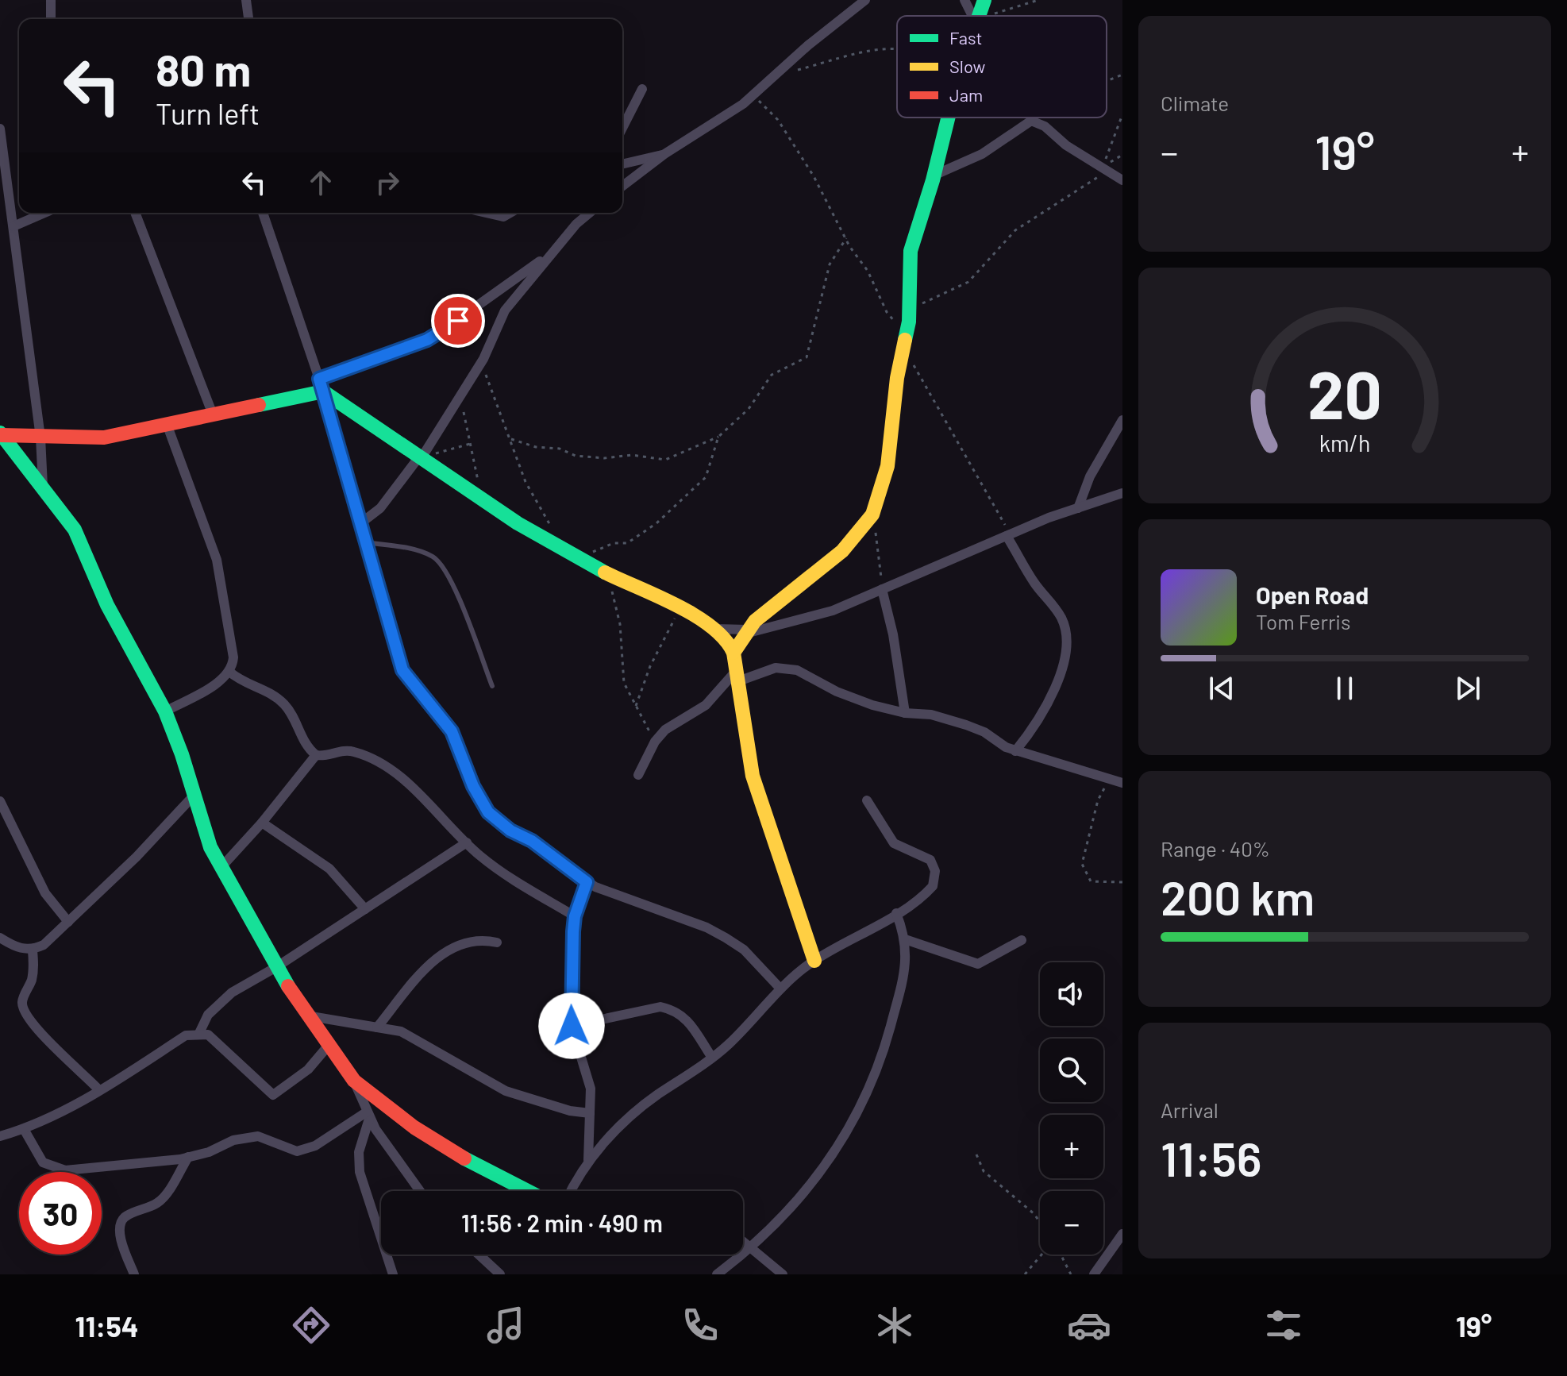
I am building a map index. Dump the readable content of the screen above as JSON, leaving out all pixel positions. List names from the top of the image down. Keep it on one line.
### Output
{"legend":["Fast","Slow","Jam"],"page":{"tile":["Climate",["Range · 40%","200 km"],["Arrival","11:56"]],"turn":["80 m","Turn left"],"heat":["−","19°","+"],"song":["Open Road","Tom Ferris"],"map_buttons":["+","−"],"limit":"30","trip":"11:56 · 2 min · 490 m","tabs":["11:54","19°"],"gauge":["20","km/h"]}}
